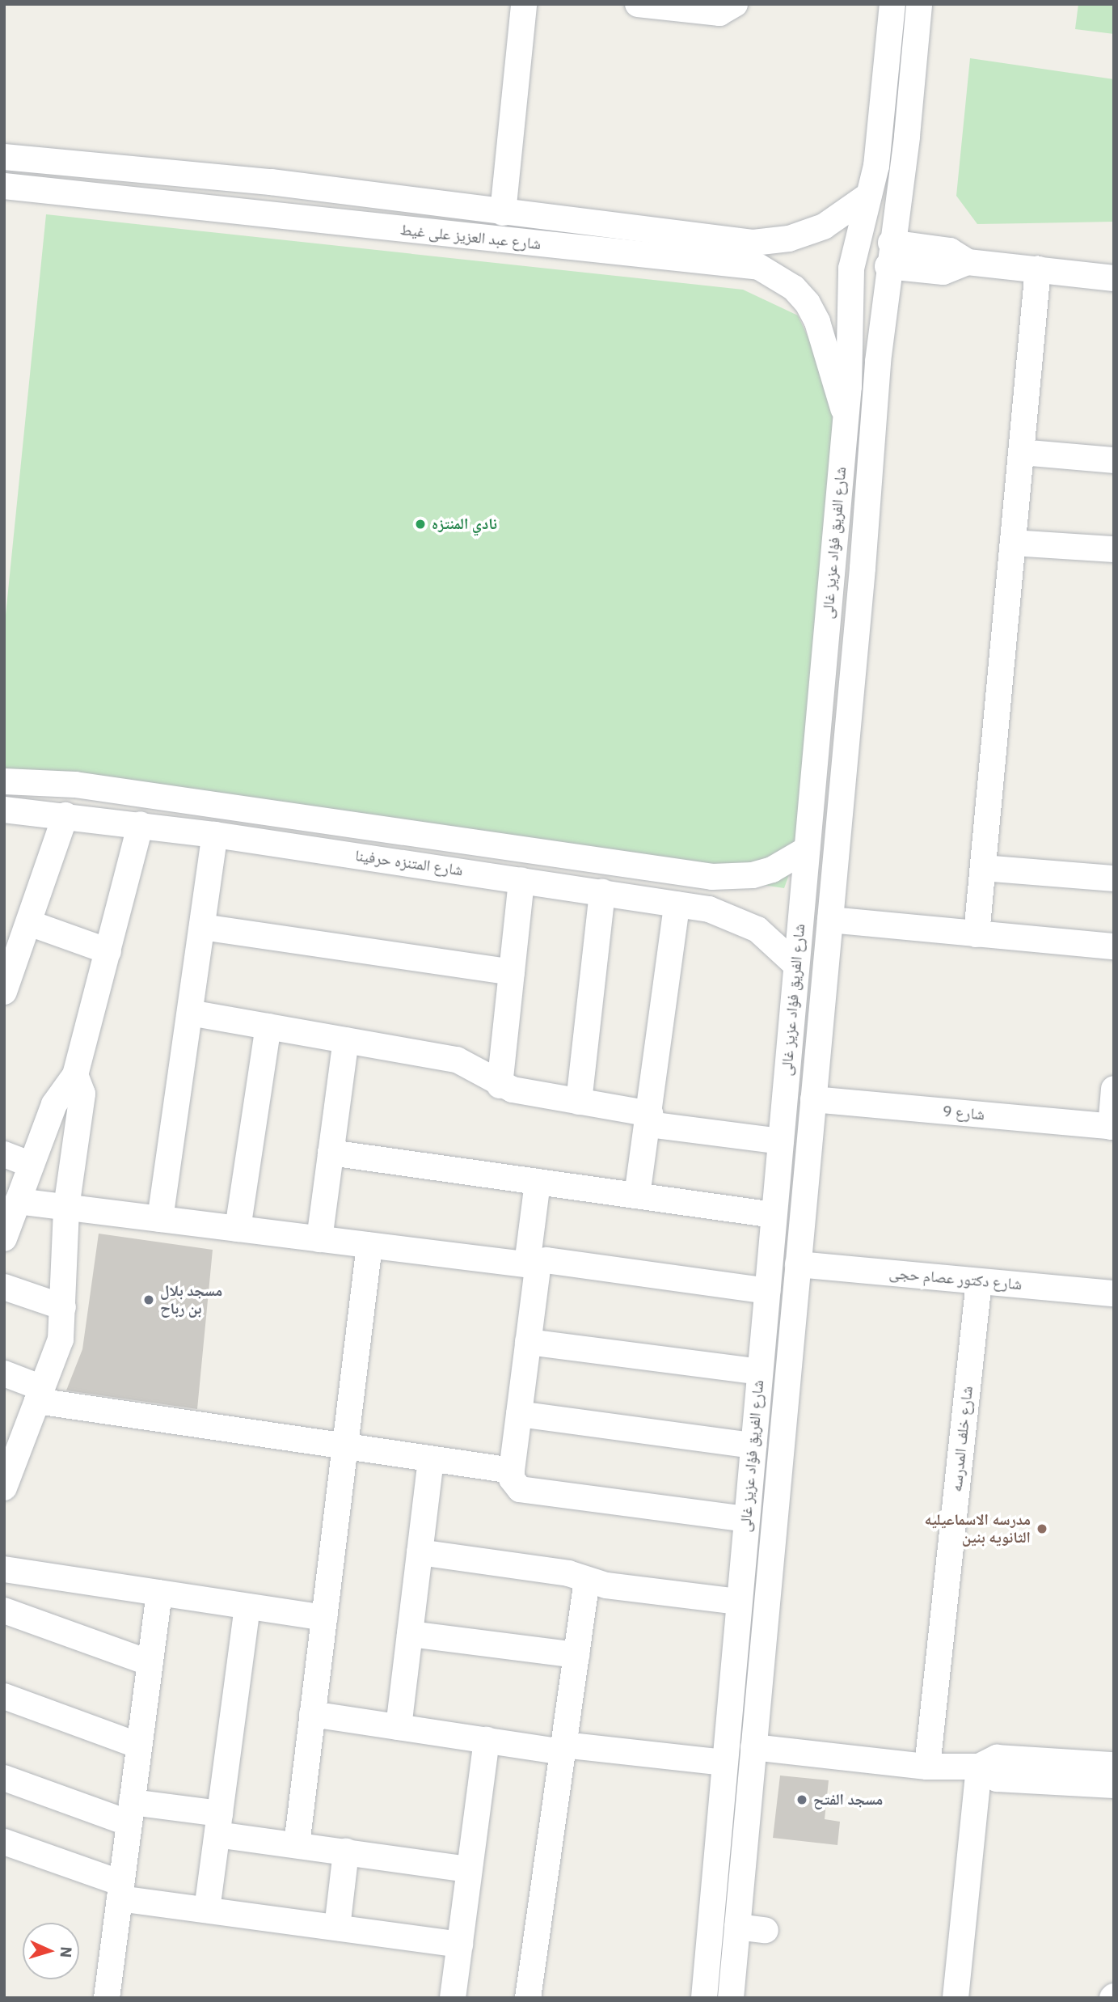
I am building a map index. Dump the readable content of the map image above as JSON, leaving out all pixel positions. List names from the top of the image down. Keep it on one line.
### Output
{"streets":{"street":["شارع عبد العزيز على غيط","شارع الفريق فؤاد عزيز غالى","شارع المتنزه حرفينا","شارع 9","شارع دكتور عصام حجى","شارع خلف المدرسه"]},"crossings":[["شارع عبد العزيز على غيط","شارع الفريق فؤاد عزيز غالى"],["شارع الفريق فؤاد عزيز غالى","شارع المتنزه حرفينا"],["شارع الفريق فؤاد عزيز غالى","شارع 9"],["شارع الفريق فؤاد عزيز غالى","شارع دكتور عصام حجى"],["شارع دكتور عصام حجى","شارع خلف المدرسه"]],"places":["نادي المنتزه","مسجد بلال بن رباح","مدرسه الاسماعيليه الثانويه بنين","مسجد الفتح"],"north":"right"}
